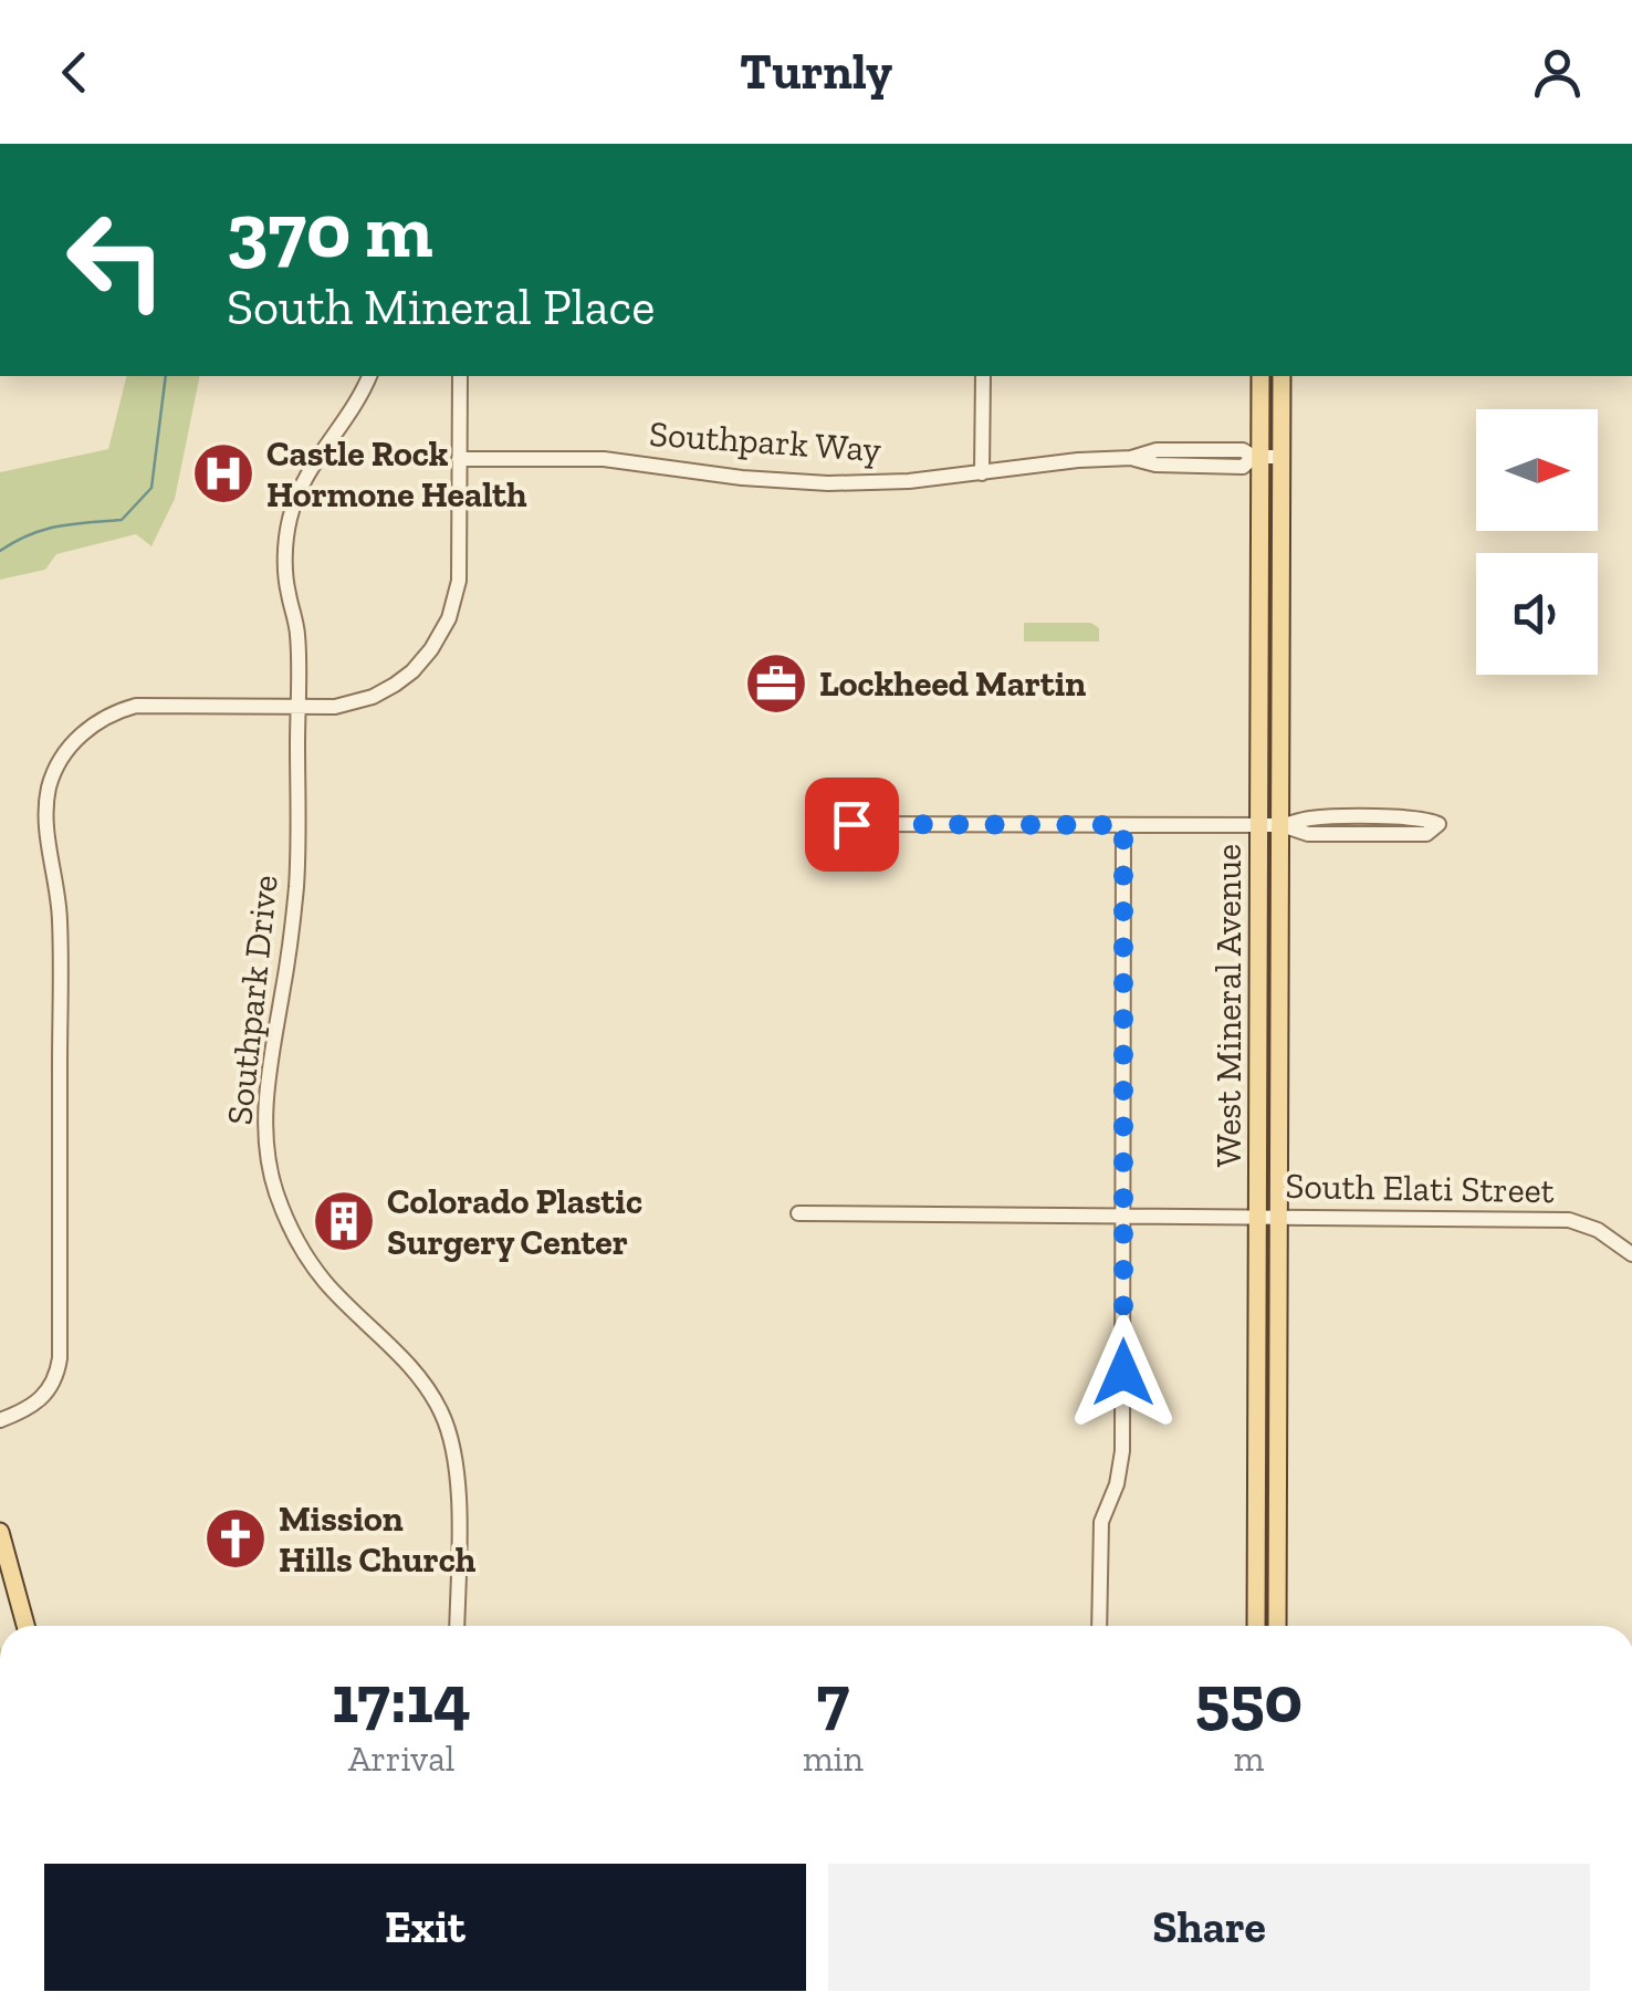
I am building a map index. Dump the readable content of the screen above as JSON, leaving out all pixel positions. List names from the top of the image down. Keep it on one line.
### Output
{"streets":{"main road":["West Mineral Avenue"],"street":["Southpark Way","Southpark Drive","South Elati Street"]},"crossings":[["Southpark Way","West Mineral Avenue"],["West Mineral Avenue","South Elati Street"]],"places":{"hospital":["Castle Rock Hormone Health"],"office":["Lockheed Martin"],"building":["Colorado Plastic Surgery Center"],"church":["Mission Hills Church"]},"north":"right","page":{"header":"Turnly","turn":["370 m","South Mineral Place"],"eta":["17:14","Arrival","7","min","550","m"],"buttons":["Exit","Share"]}}
